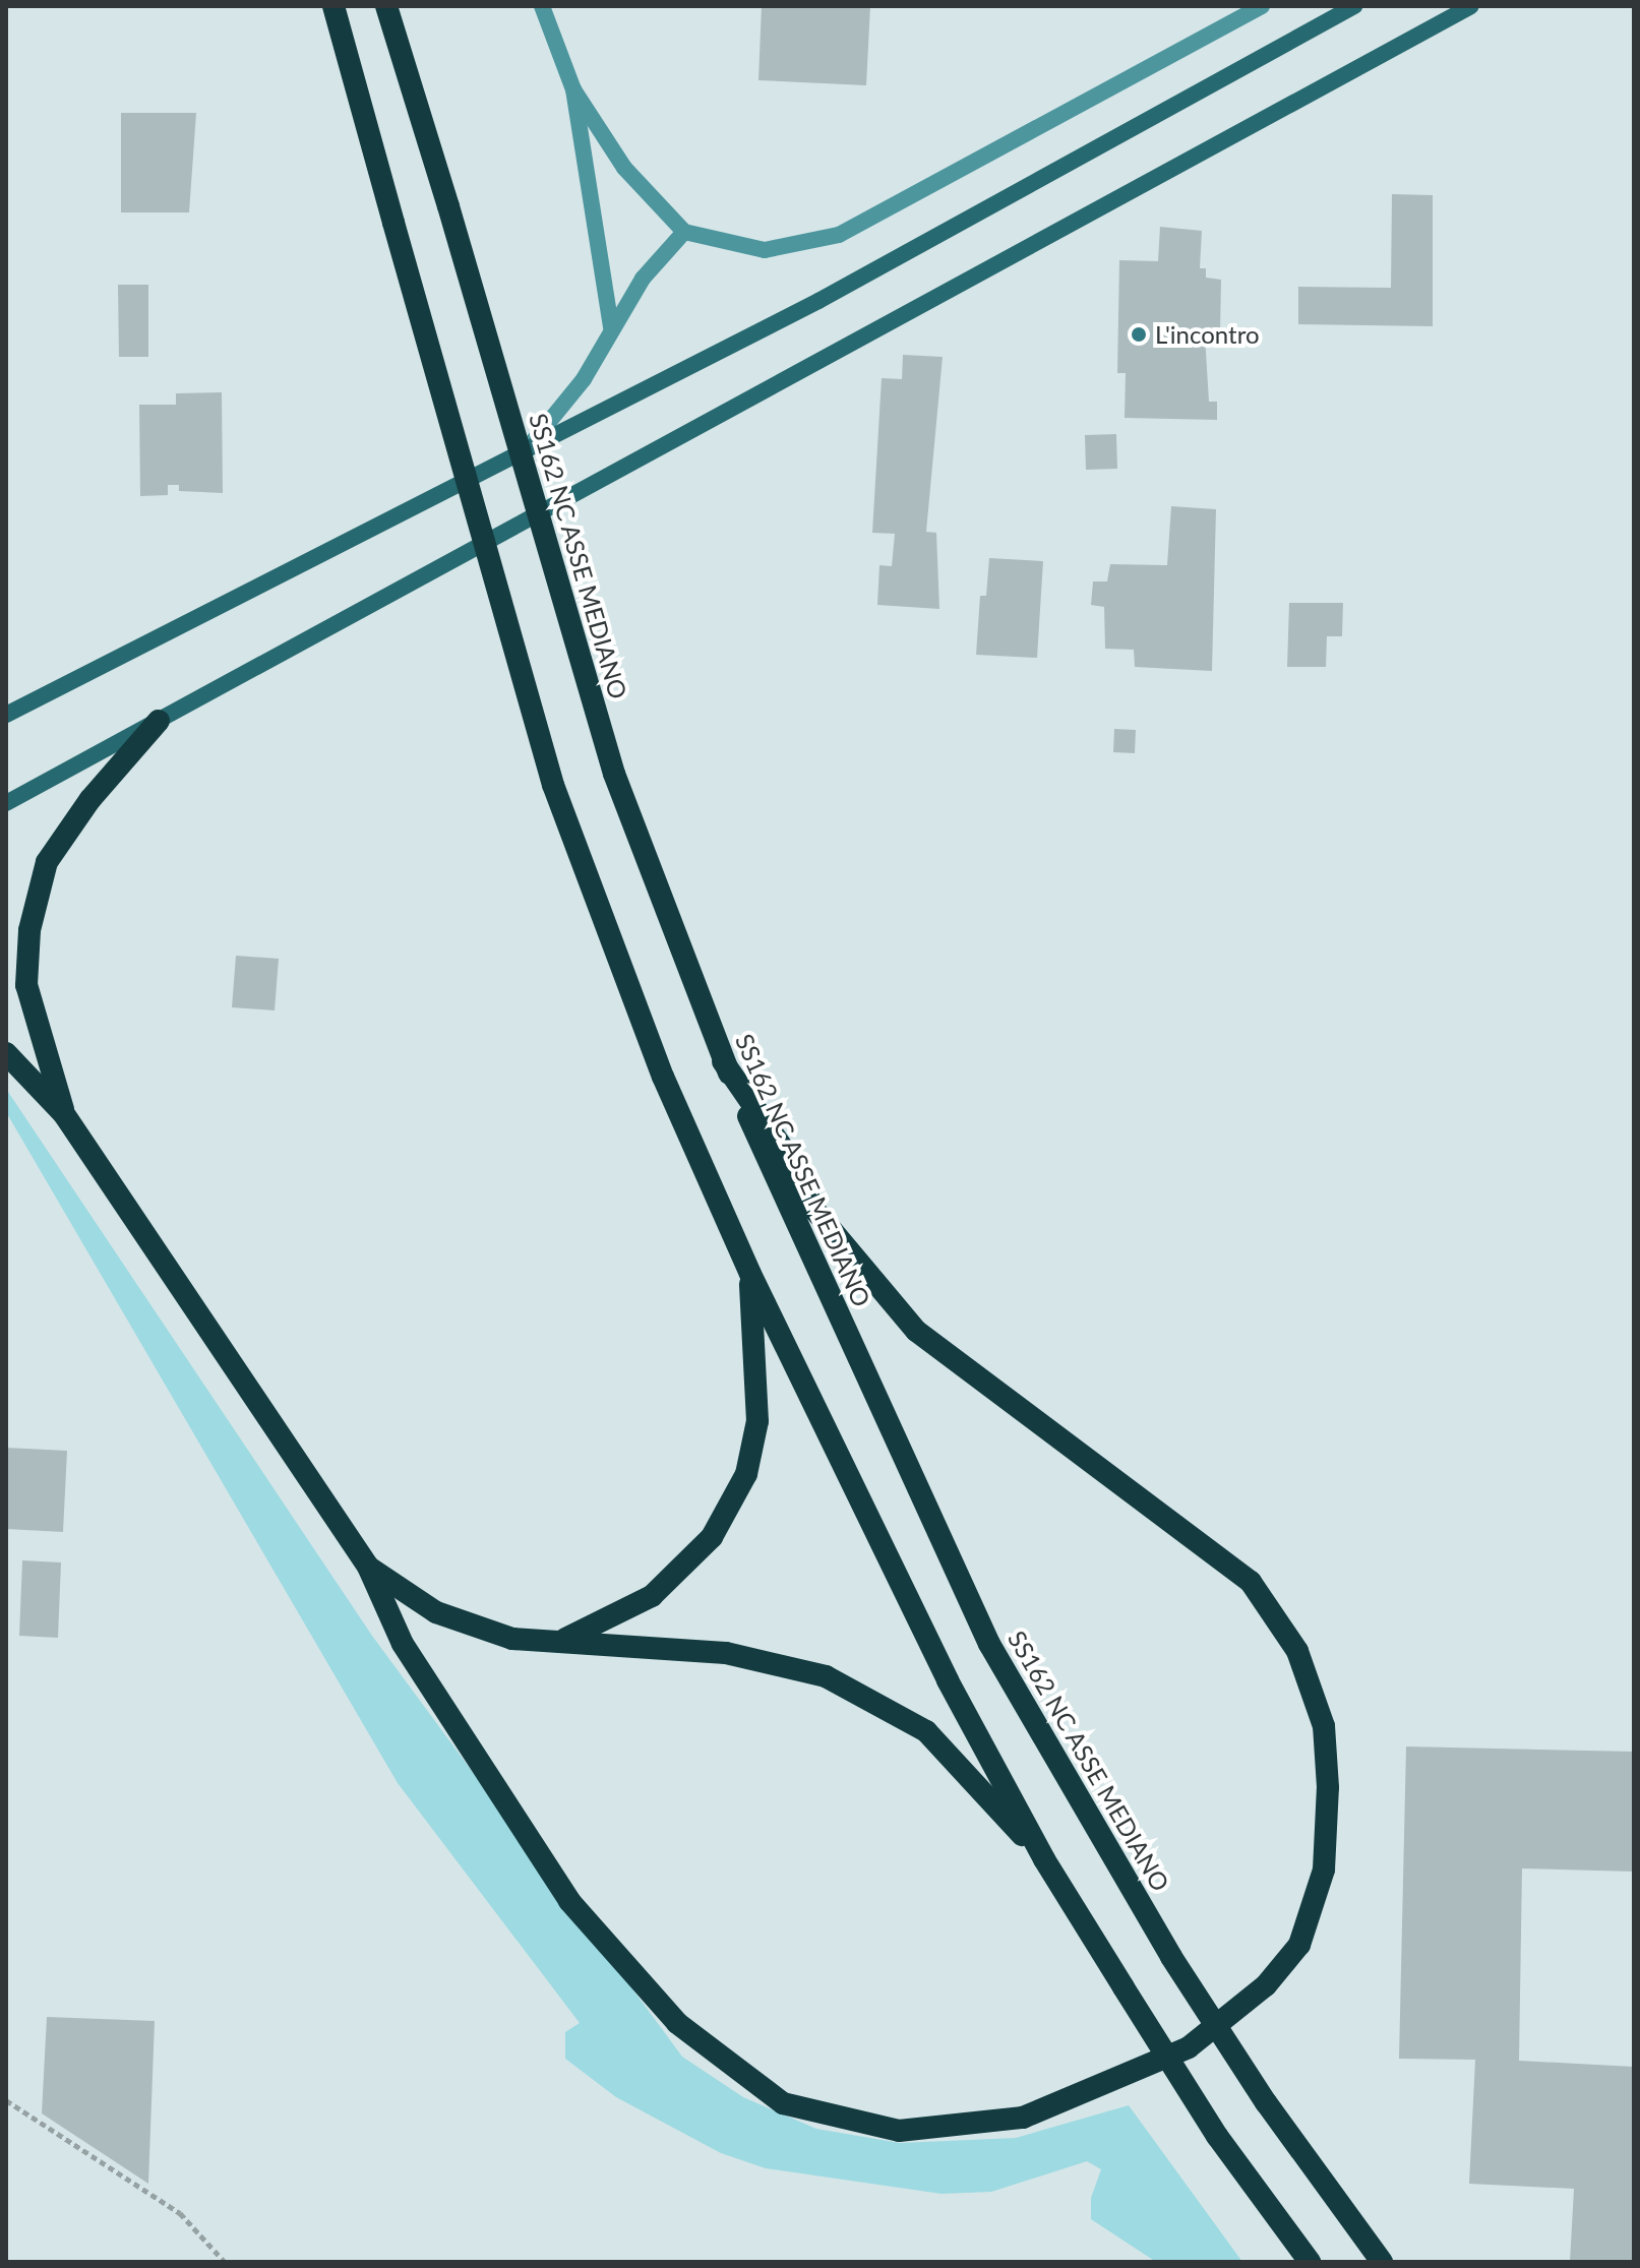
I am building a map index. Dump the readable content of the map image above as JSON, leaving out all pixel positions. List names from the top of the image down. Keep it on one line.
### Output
{"streets":{"highway":["SS162 NC ASSE MEDIANO"]},"places":["L'incontro"]}
